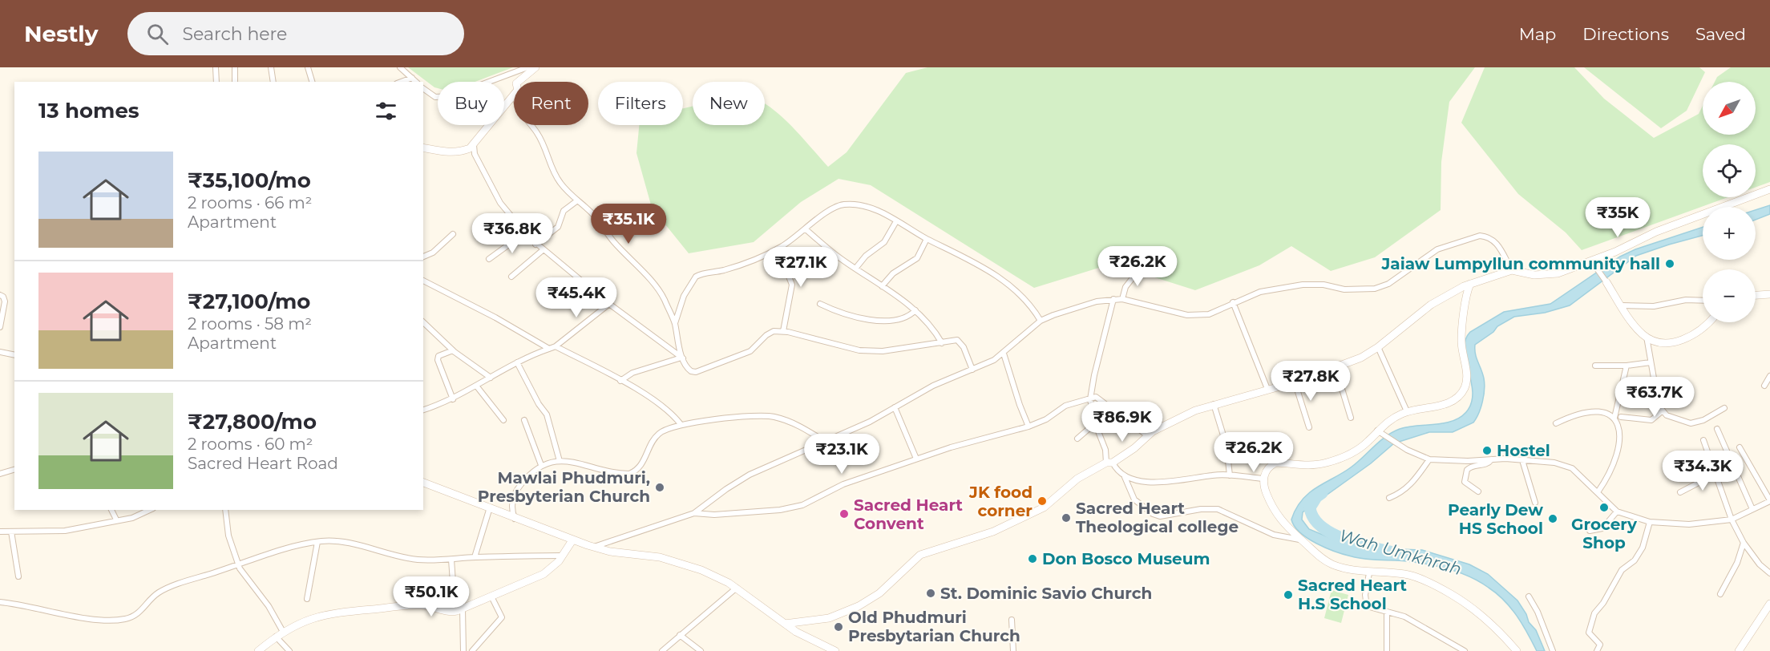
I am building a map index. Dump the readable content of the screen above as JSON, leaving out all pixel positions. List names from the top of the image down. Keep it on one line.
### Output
{"water":["Wah Umkhrah"],"places":["Jaiaw Lumpyllun community hall","Hostel","Mawlai Phudmuri, Presbyterian Church","JK food corner","Grocery Shop","Sacred Heart Convent","Sacred Heart Theological college","Pearly Dew HS School","Don Bosco Museum","St. Dominic Savio Church","Sacred Heart H.S School","Old Phudmuri Presbytarian Church"],"north":"bottom left","page":{"header":"Nestly","search":"Search here","nav":["Map","Directions","Saved"],"map_buttons":["+","−"],"chip":["Buy","Rent","Filters","New"],"heading":"13 homes","list":[{"name":"₹35,100/mo","note":"2 rooms · 66 m² · Apartment"},{"name":"₹27,100/mo","note":"2 rooms · 58 m² · Apartment"},{"name":"₹27,800/mo","note":"2 rooms · 60 m² · Sacred Heart Road"}],"price":["₹35K","₹35.1K","₹36.8K","₹26.2K","₹27.1K","₹45.4K","₹27.8K","₹63.7K","₹86.9K","₹26.2K","₹23.1K","₹34.3K","₹50.1K"]}}
